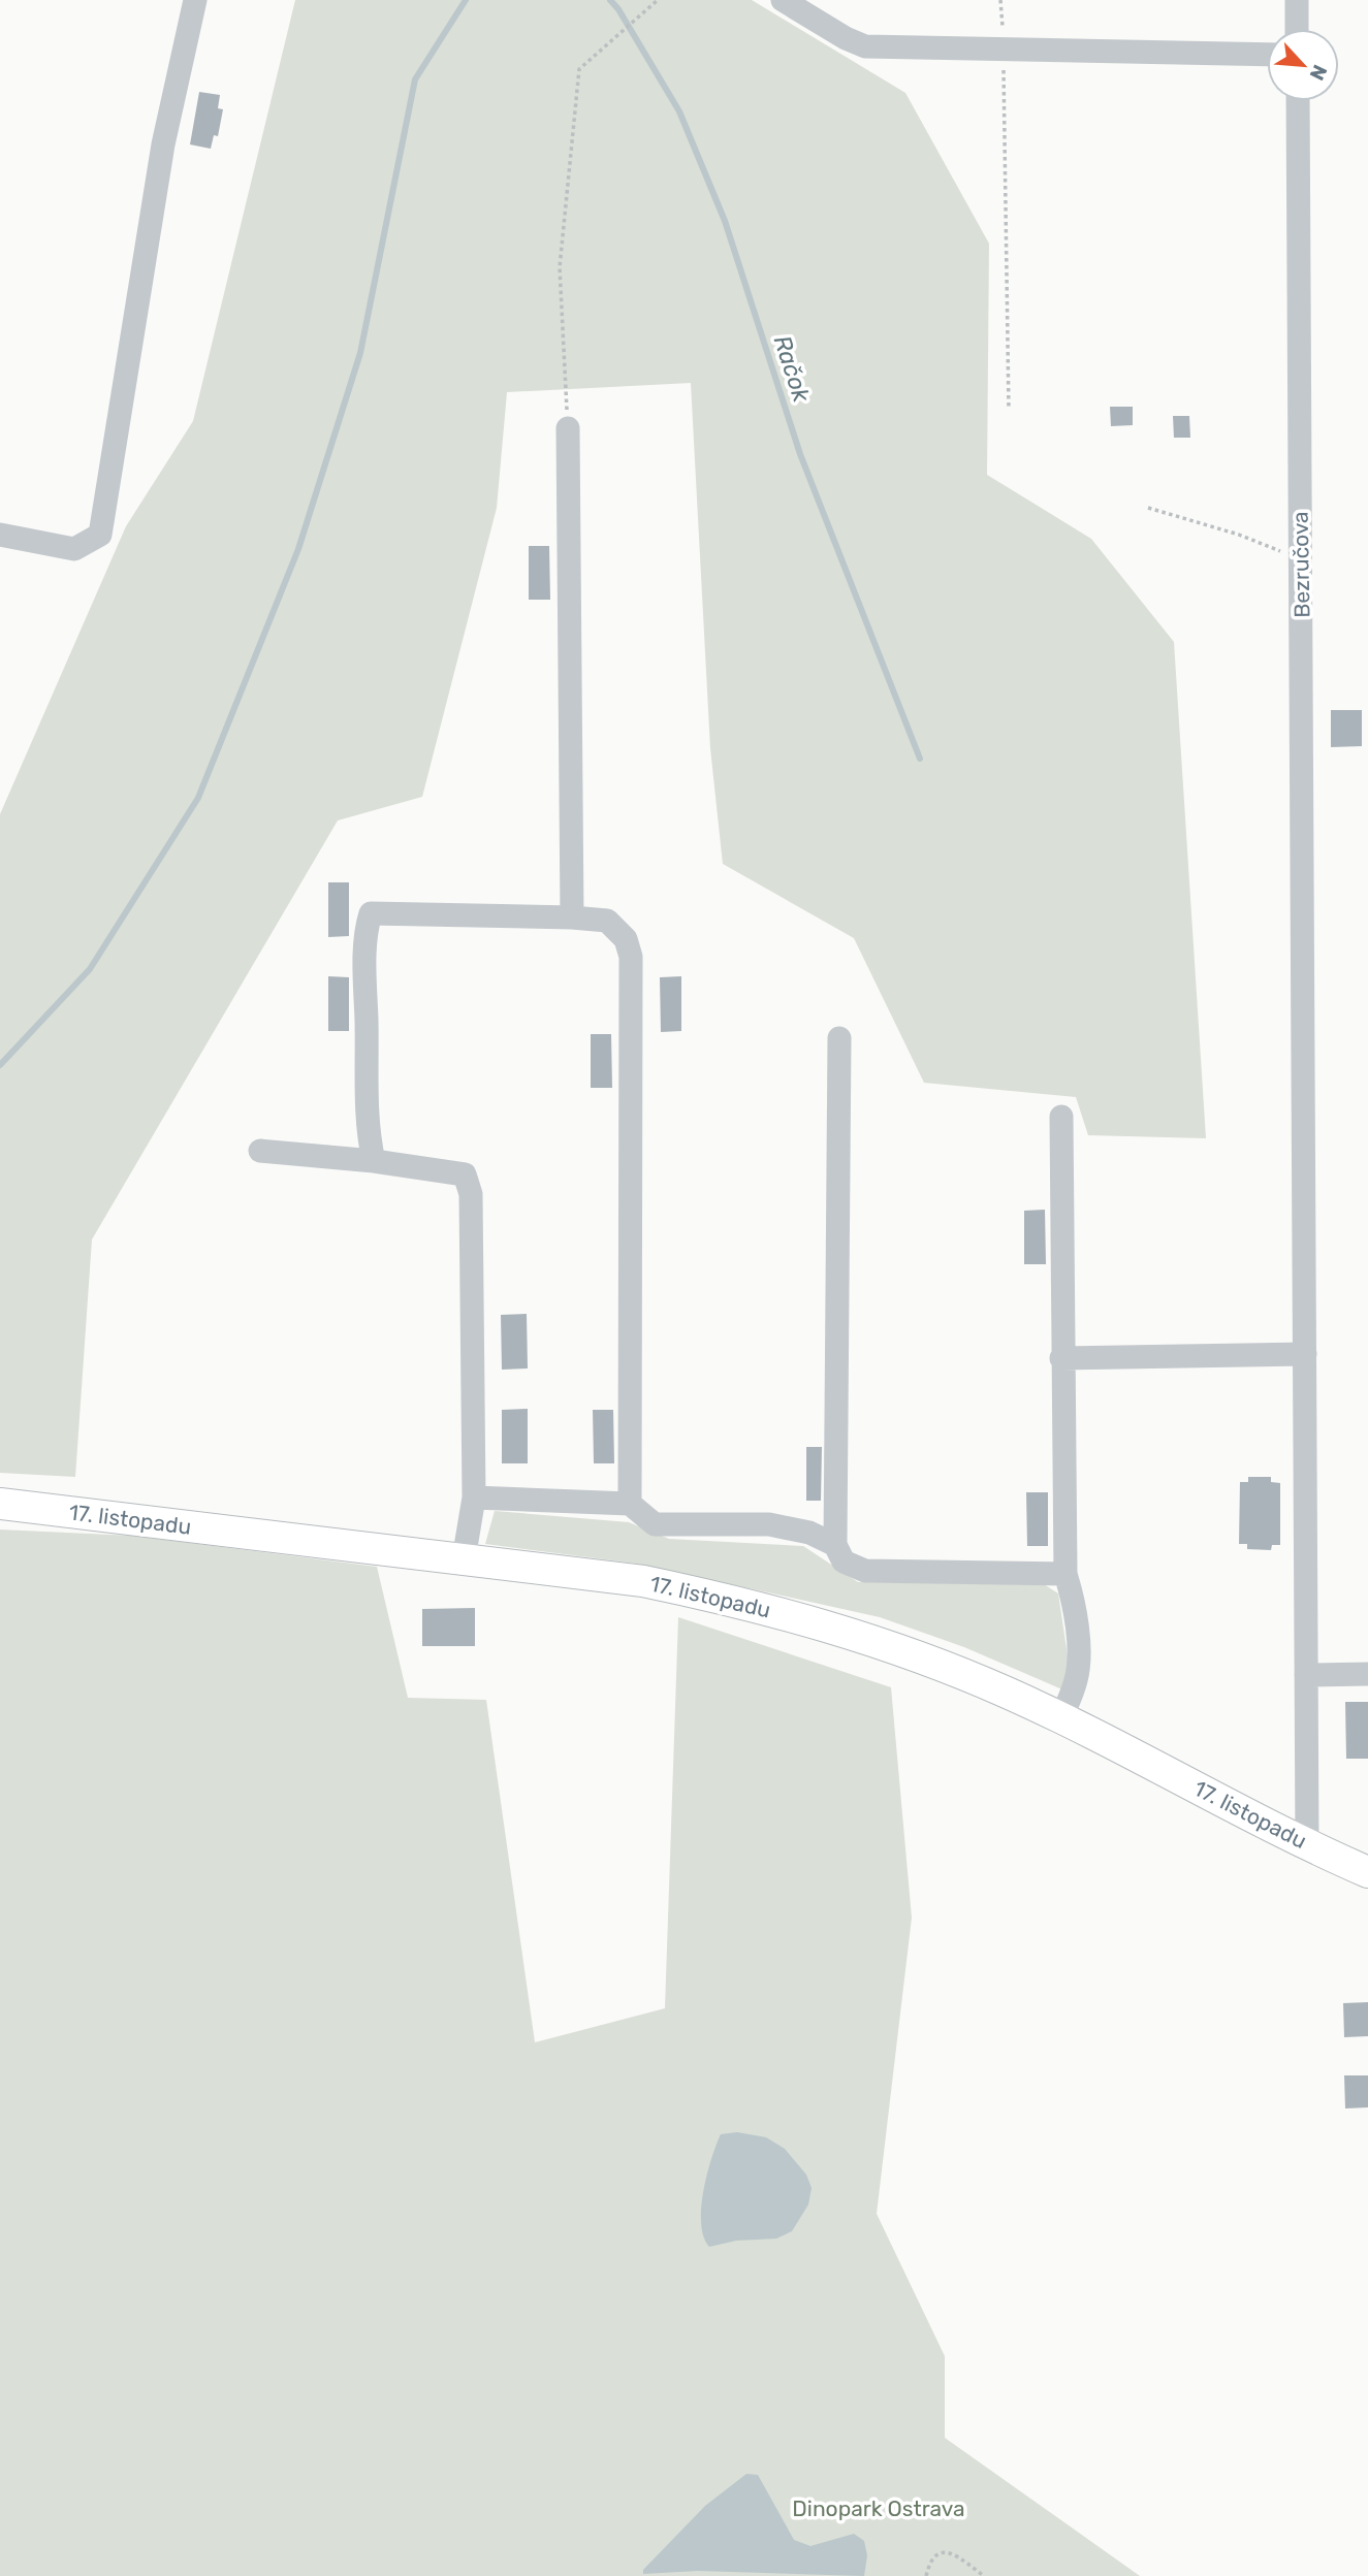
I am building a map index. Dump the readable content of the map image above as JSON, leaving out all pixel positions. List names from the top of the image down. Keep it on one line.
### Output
{"streets":{"main road":["17. listopadu"],"street":["Bezručova"]},"crossings":[["Bezručova","17. listopadu"]],"water":["Račok"],"parks":["Dinopark Ostrava"],"north":"bottom right"}
